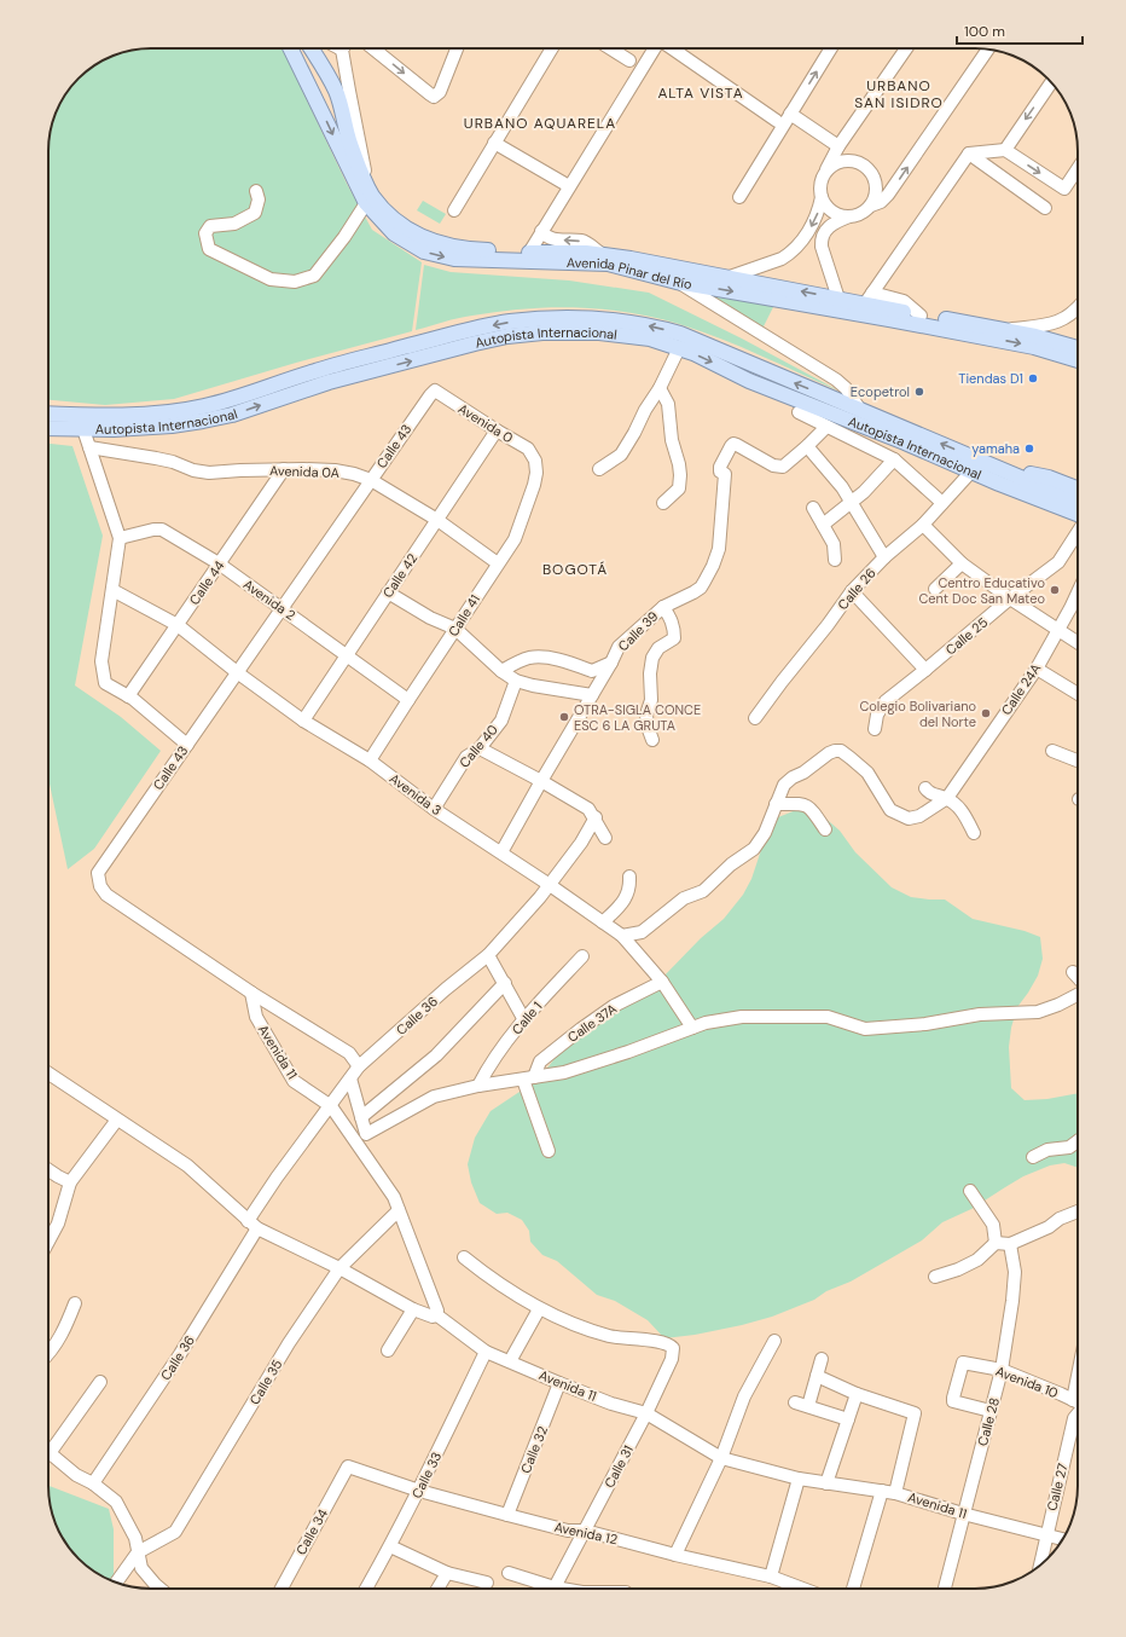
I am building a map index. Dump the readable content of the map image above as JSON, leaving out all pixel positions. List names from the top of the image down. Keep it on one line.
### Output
{"streets":{"main road":["Avenida Pinar del Río","Autopista Internacional"],"street":["Avenida 0","Calle 43","Avenida 0A","Calle 42","Calle 44","Calle 26","Avenida 2","Calle 41","Calle 39","Calle 25","Calle 24A","Calle 40","Avenida 3","Calle 36","Calle 1","Calle 37A","Avenida 11","Calle 35","Avenida 10","Calle 28","Calle 32","Calle 31","Calle 33","Calle 27","Calle 34","Avenida 12"]},"crossings":[["Autopista Internacional","Calle 26"],["Avenida 0","Calle 43"],["Avenida 0","Calle 42"],["Avenida 0","Calle 41"],["Calle 43","Avenida 0A"],["Calle 43","Avenida 2"],["Calle 43","Avenida 3"],["Calle 43","Calle 36"],["Calle 43","Avenida 11"],["Avenida 0A","Calle 42"],["Avenida 0A","Calle 44"],["Avenida 0A","Calle 41"],["Calle 42","Avenida 2"],["Calle 42","Avenida 3"],["Calle 44","Avenida 2"],["Calle 44","Avenida 3"],["Avenida 2","Calle 41"],["Calle 41","Avenida 3"],["Calle 39","Avenida 3"],["Calle 40","Avenida 3"],["Avenida 3","Calle 36"],["Avenida 3","Calle 37A"],["Calle 36","Avenida 11"],["Avenida 11","Calle 35"],["Avenida 11","Calle 28"],["Avenida 11","Calle 32"],["Avenida 11","Calle 31"],["Avenida 11","Calle 33"],["Avenida 11","Calle 27"],["Avenida 10","Calle 28"],["Calle 32","Avenida 12"],["Calle 31","Avenida 12"],["Calle 33","Avenida 12"],["Calle 34","Avenida 12"]],"districts":["URBANO SAN ISIDRO","ALTA VISTA","URBANO AQUARELA","BOGOTÁ"],"places":["Tiendas D1","Ecopetrol","yamaha","Centro Educativo Cent Doc San Mateo","Colegio Bolivariano del Norte","OTRA-SIGLA CONCE ESC 6 LA GRUTA"],"scale_bar":"100 m"}
